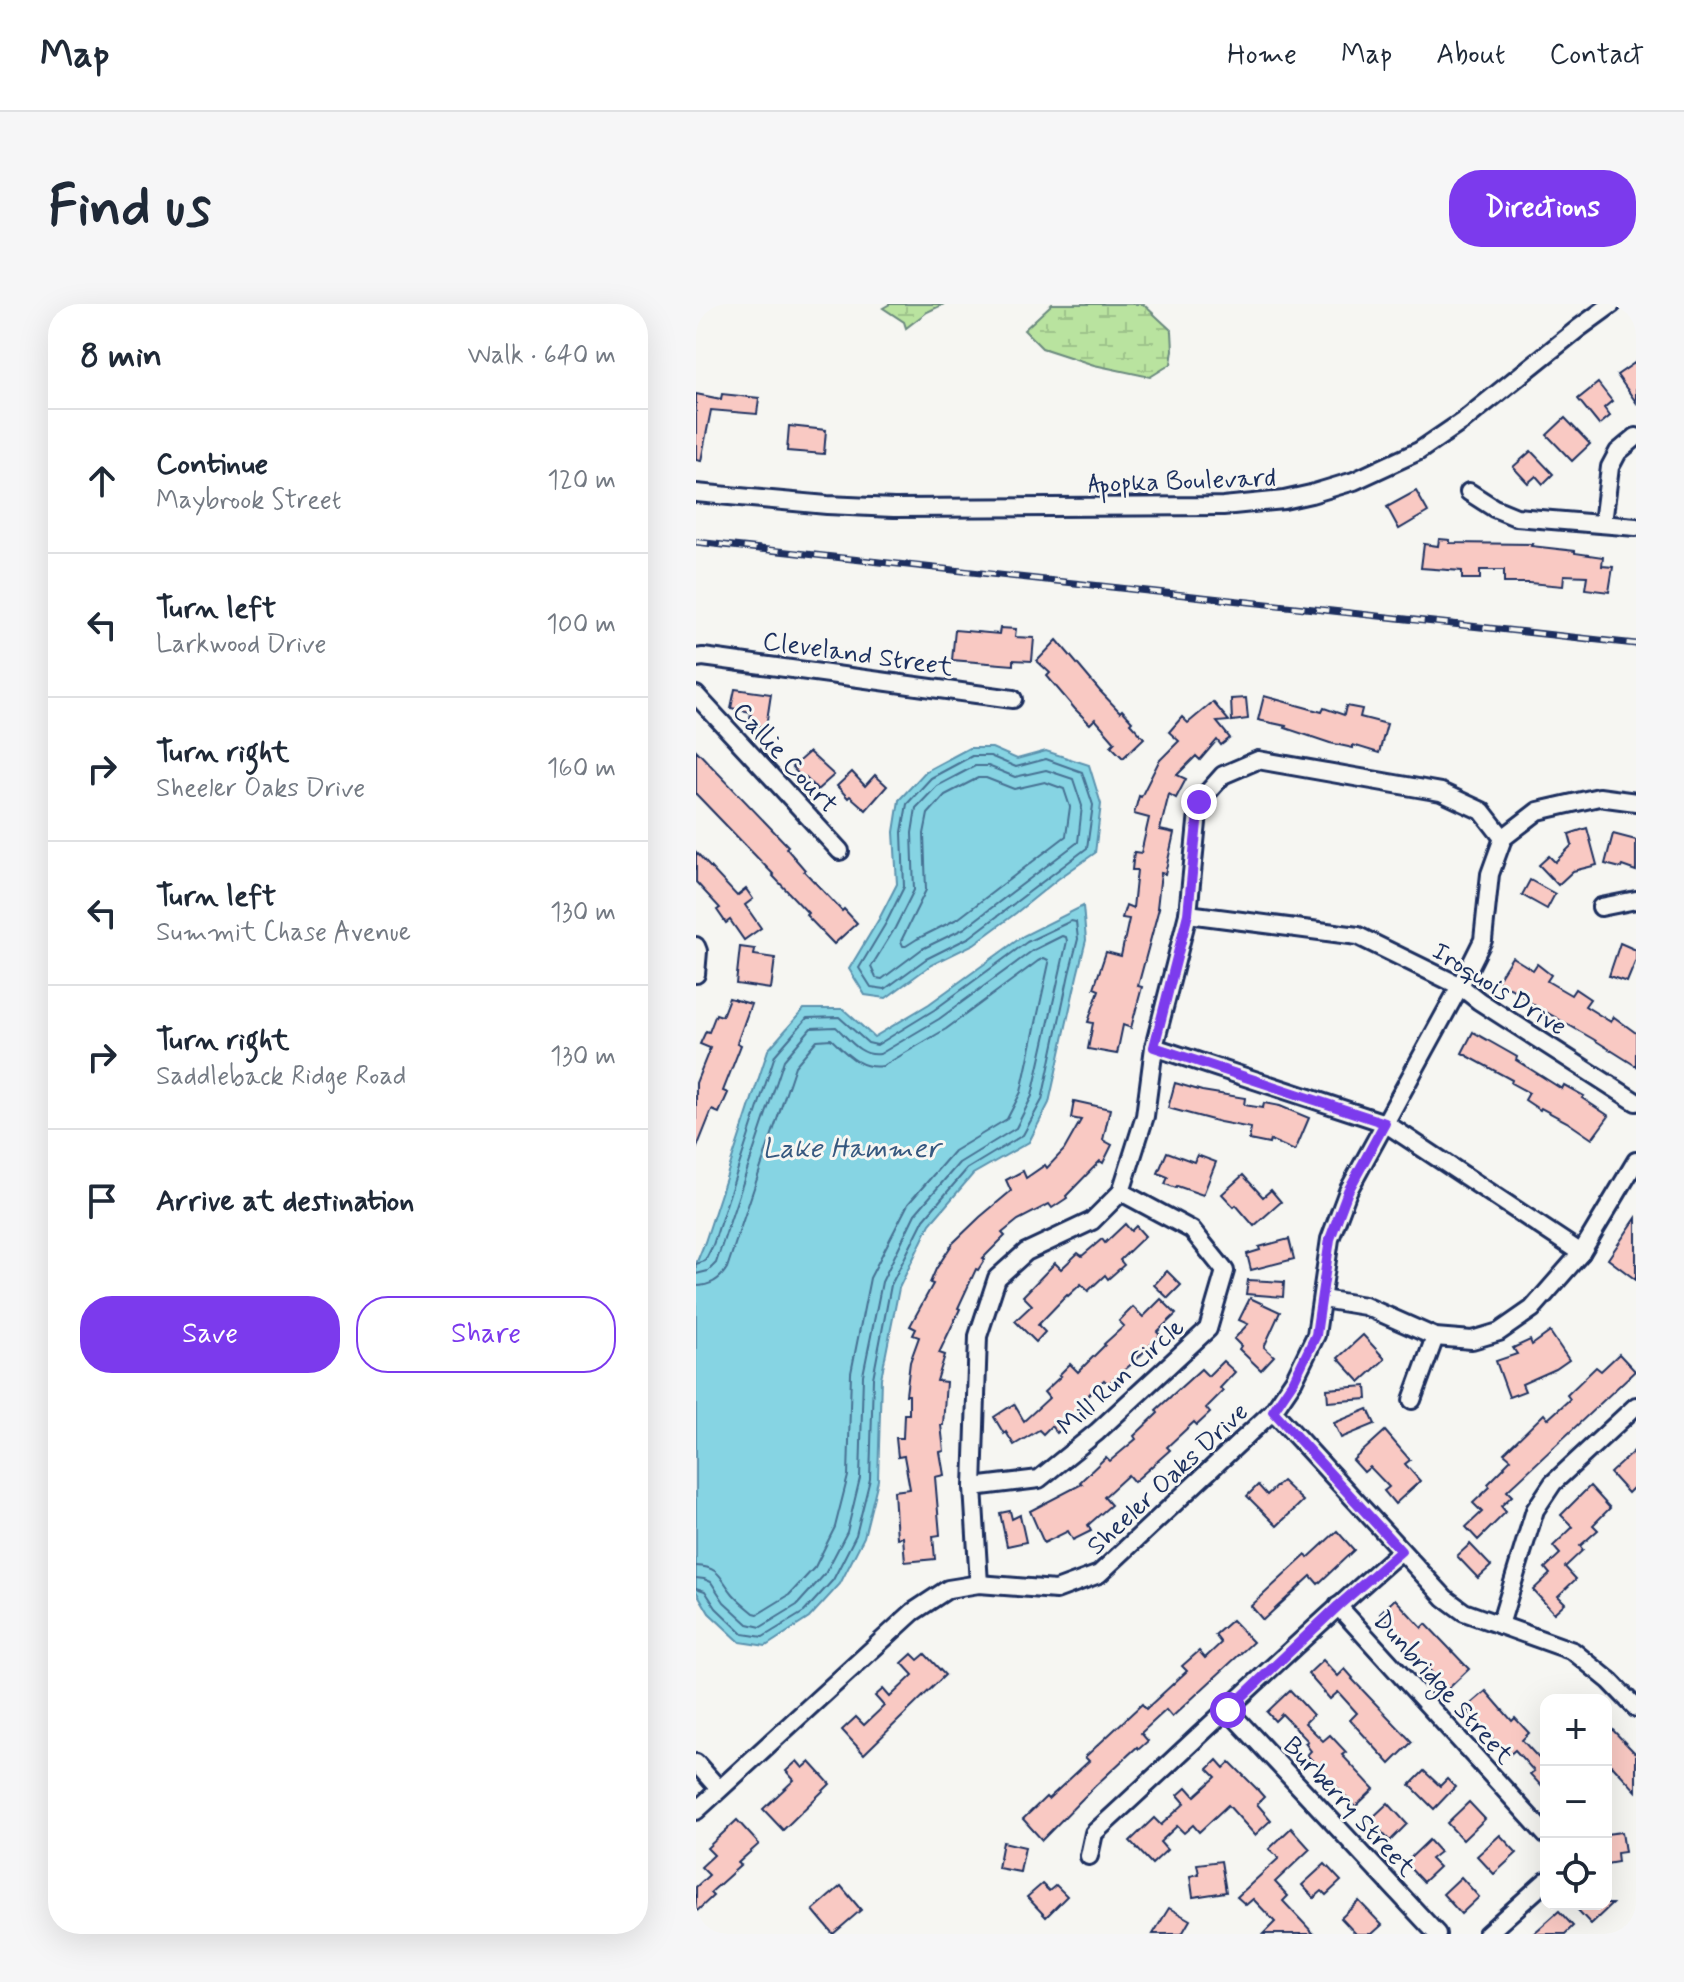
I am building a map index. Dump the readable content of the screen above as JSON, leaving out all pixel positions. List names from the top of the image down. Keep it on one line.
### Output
{"streets":{"street":["Apopka Boulevard","Cleveland Street","Callie Court","Iroquois Drive","Mill Run Circle","Sheeler Oaks Drive","Dunbridge Street","Burberry Street"]},"crossings":[["Iroquois Drive","Sheeler Oaks Drive"]],"water":["Lake Hammer"],"page":{"header":"Map","nav":["Home","Map","About","Contact"],"buttons":["Directions",["Save","Share"]],"title":"Find us","heading":["8 min","Walk · 640 m"],"list":[["Continue","Maybrook Street","120 m"],["Turn left","Larkwood Drive","100 m"],["Turn right","Sheeler Oaks Drive","160 m"],["Turn left","Summit Chase Avenue","130 m"],["Turn right","Saddleback Ridge Road","130 m"],"Arrive at destination"],"map_buttons":["+","−"]}}
